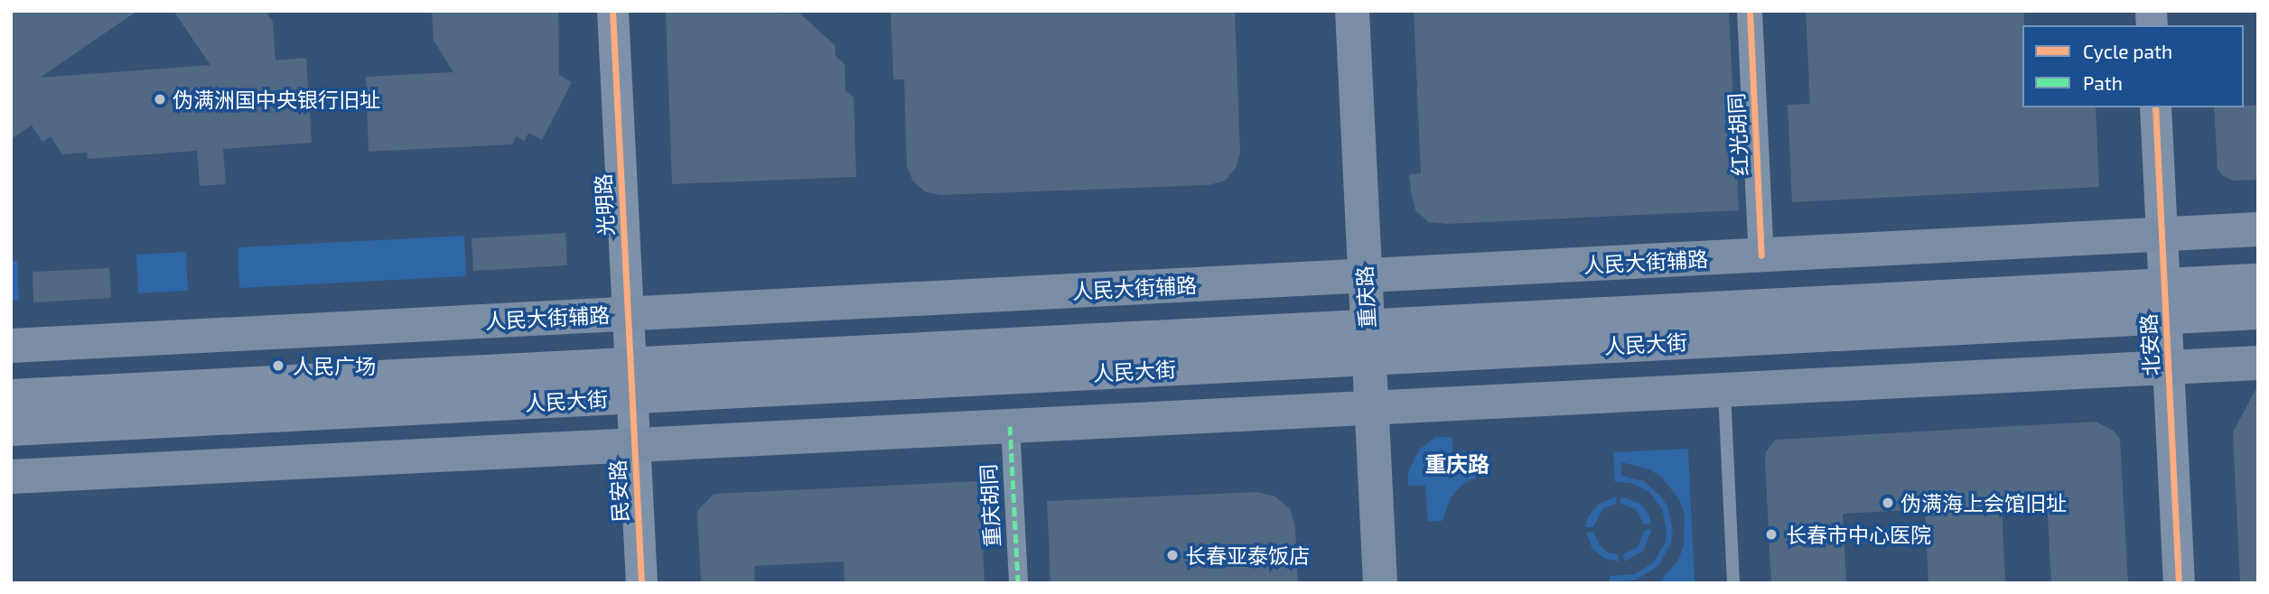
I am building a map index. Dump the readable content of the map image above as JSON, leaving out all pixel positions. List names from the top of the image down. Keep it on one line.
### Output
{"streets":{"main road":["人民大街辅路","重庆路","人民大街"],"street":["红光胡同","光明路","北安路","民安路","重庆胡同"]},"crossings":[["红光胡同","人民大街辅路"],["光明路","人民大街辅路"],["光明路","人民大街"],["光明路","民安路"],["人民大街辅路","重庆路"],["人民大街辅路","北安路"],["重庆路","人民大街"],["人民大街","北安路"],["人民大街","民安路"]],"districts":["重庆路"],"places":["伪满洲国中央银行旧址","人民广场","伪满海上会馆旧址","长春市中心医院","长春亚泰饭店"],"legend":["Cycle path","Path"]}
